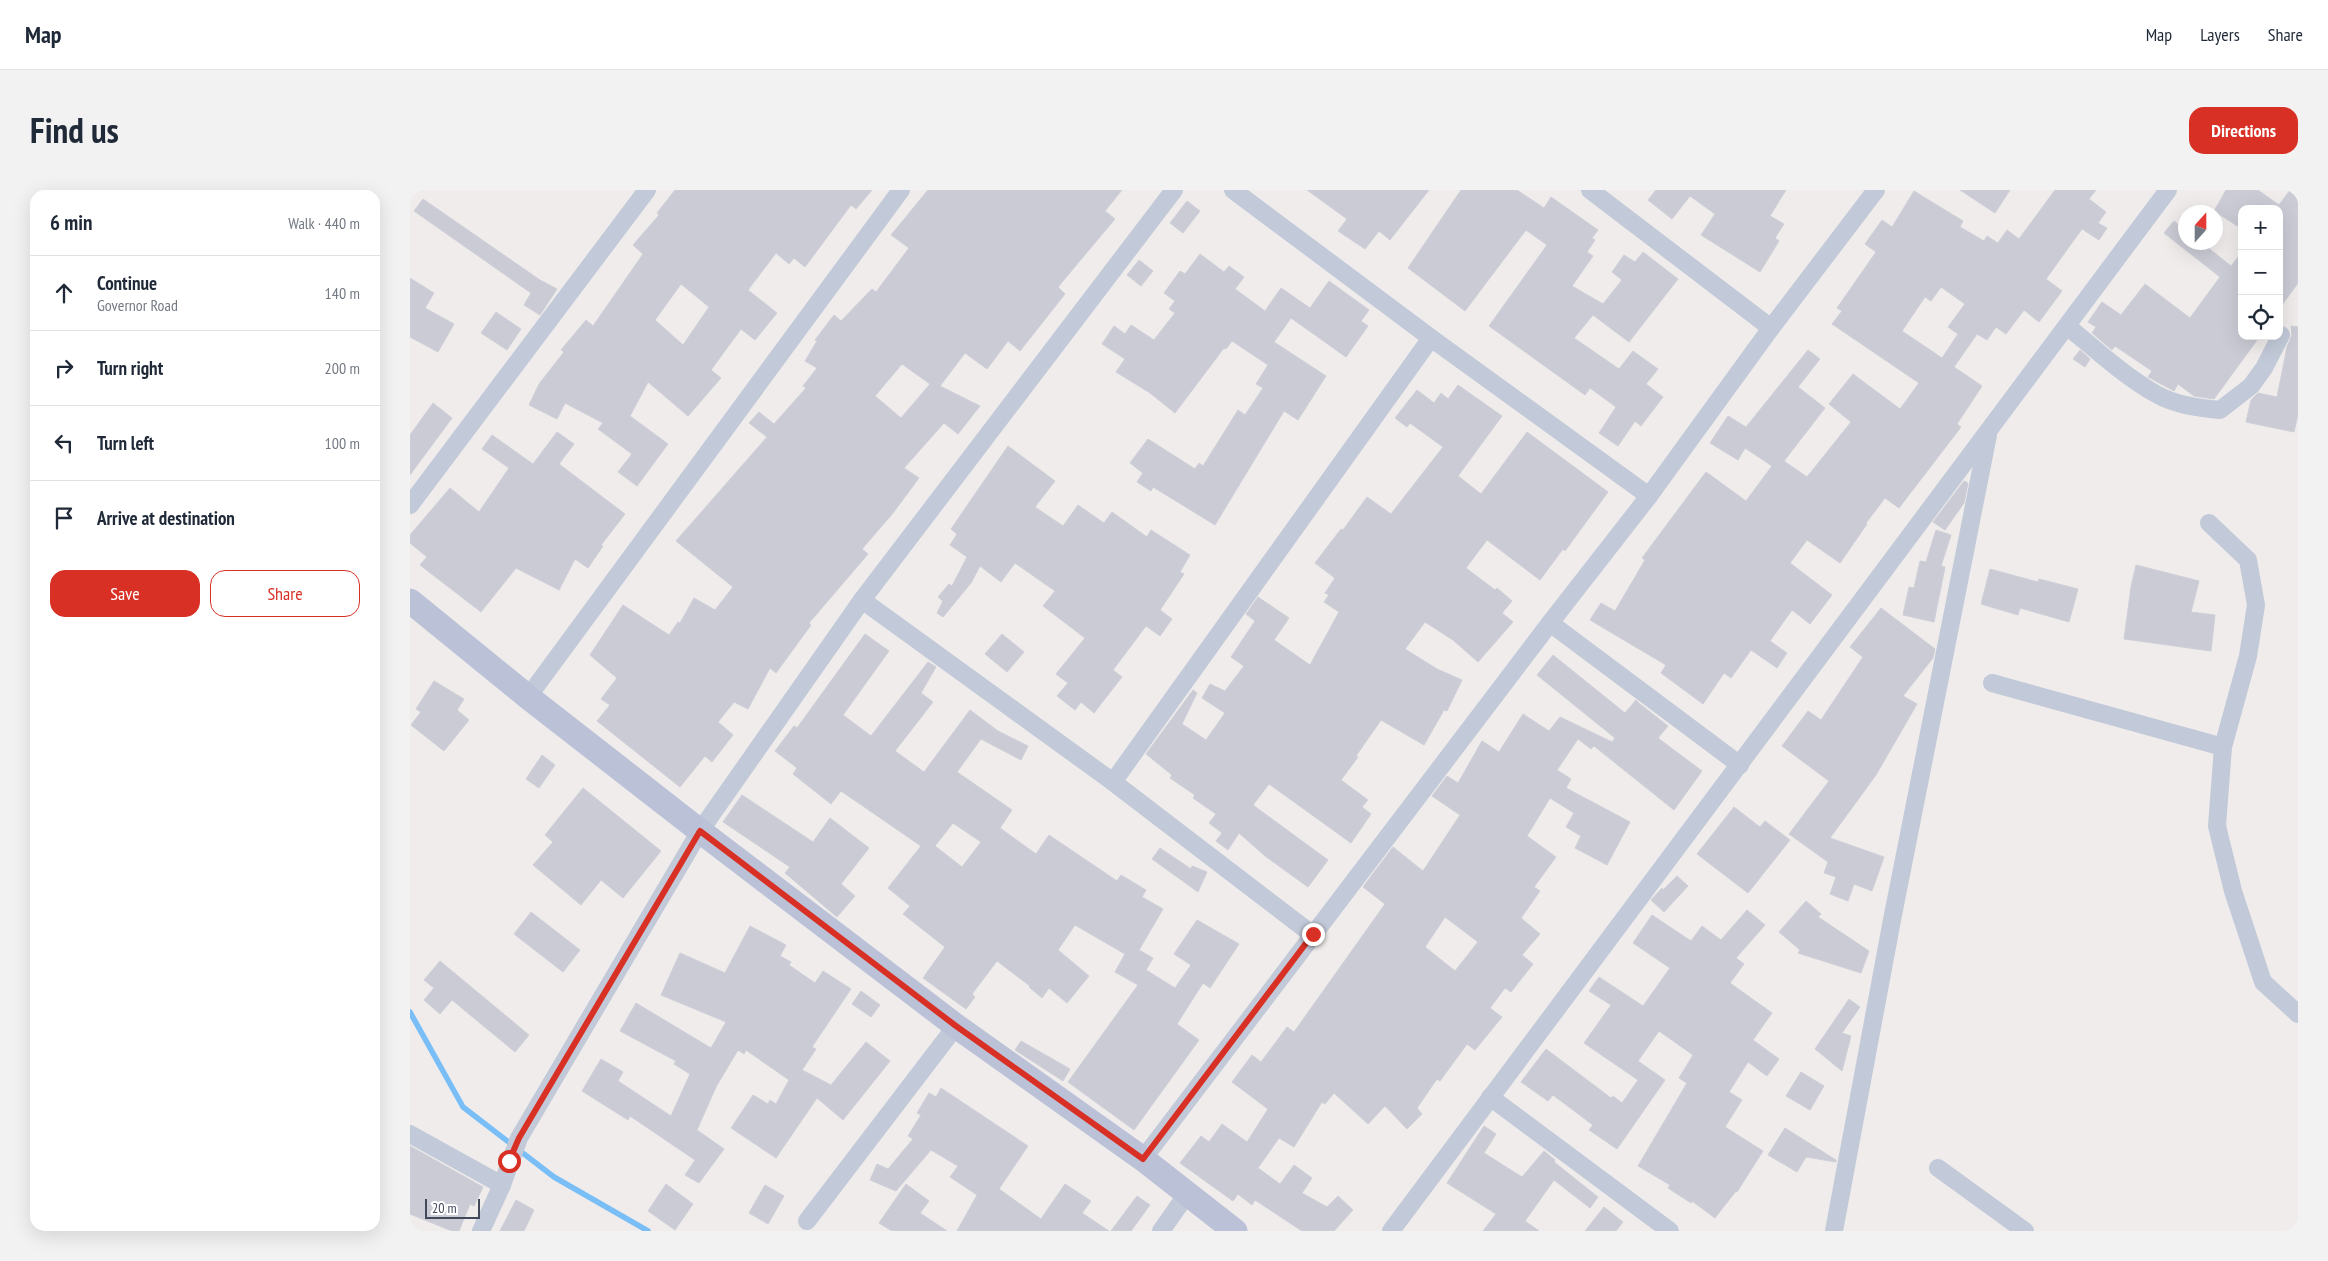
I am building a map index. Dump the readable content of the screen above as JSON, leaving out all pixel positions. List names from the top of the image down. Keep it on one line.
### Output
{"scale_bar":"20 m","north":"top","page":{"header":"Map","nav":["Map","Layers","Share"],"title":"Find us","buttons":["Directions",["Save","Share"]],"heading":["6 min","Walk · 440 m"],"map_buttons":["+","−"],"list":[["Continue","Governor Road","140 m"],["Turn right","200 m"],["Turn left","100 m"],"Arrive at destination"],"scale":"20 m"}}
